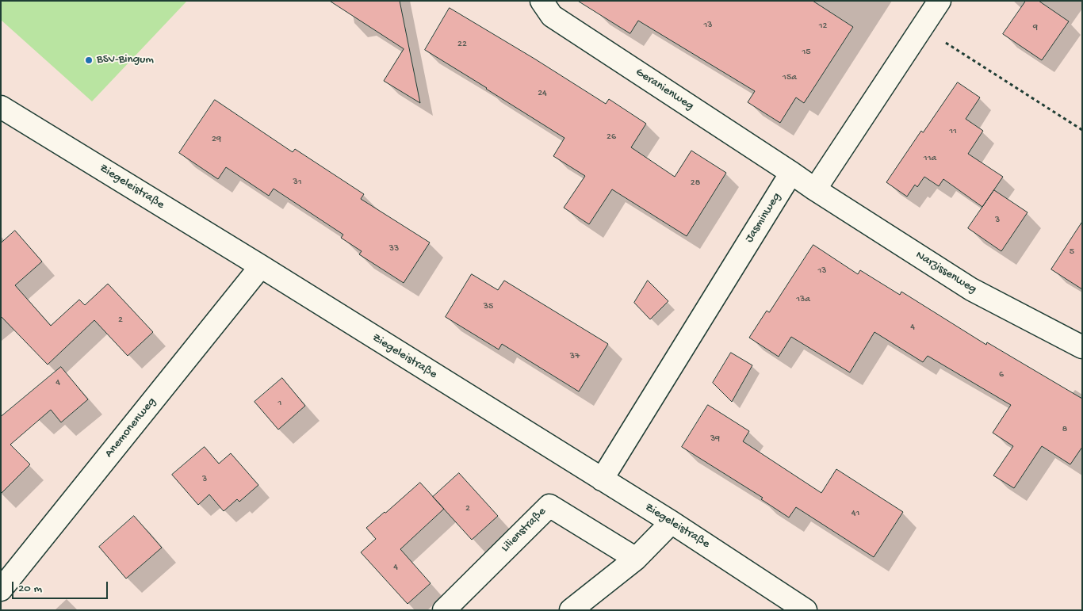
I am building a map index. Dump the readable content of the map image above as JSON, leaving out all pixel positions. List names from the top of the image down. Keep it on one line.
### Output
{"streets":{"street":["Geranienweg","Ziegeleistraße","Jasminweg","Narzissenweg","Anemonenweg","Lilienstraße"]},"crossings":[["Geranienweg","Jasminweg"],["Ziegeleistraße","Jasminweg"],["Ziegeleistraße","Anemonenweg"]],"places":["BSV-Bingum"],"house_numbers":["13","12","9","22","15","15a","24","11","26","29","11a","31","28","3","33","5","13","13a","35","2","4","37","6","4","1","8","39","3","2","41","4"],"scale_bar":"20 m"}
